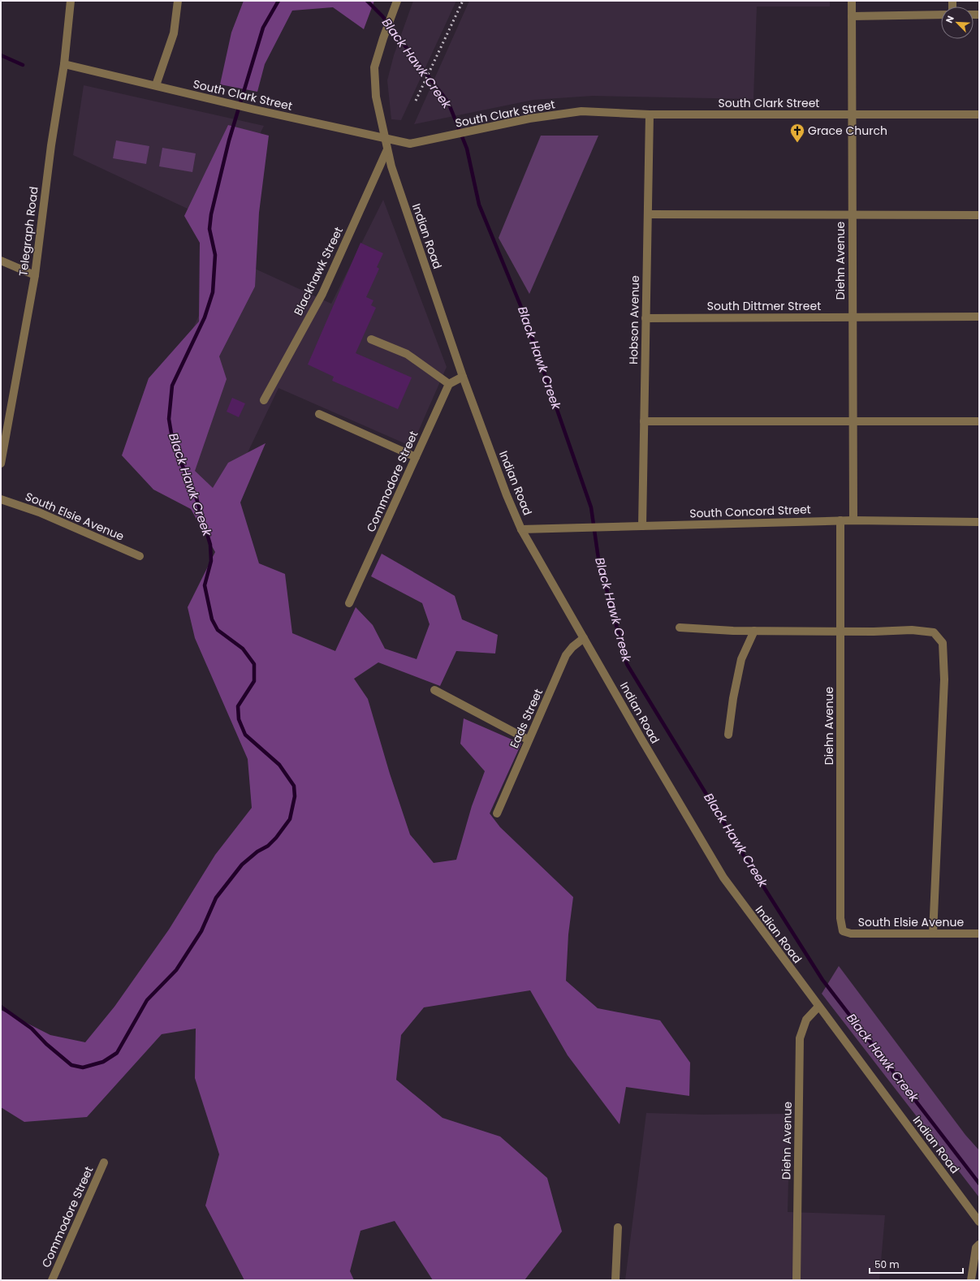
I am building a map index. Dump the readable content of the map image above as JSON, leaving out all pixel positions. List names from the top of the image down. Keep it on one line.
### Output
{"streets":{"street":["South Clark Street","Telegraph Road","Indian Road","Diehn Avenue","Blackhawk Street","South Dittmer Street","Hobson Avenue","Commodore Street","South Concord Street","South Elsie Avenue","Eads Street"]},"crossings":[["South Clark Street","Telegraph Road"],["South Clark Street","Indian Road"],["South Clark Street","Diehn Avenue"],["South Clark Street","Hobson Avenue"],["Indian Road","Diehn Avenue"],["Indian Road","Blackhawk Street"],["Indian Road","South Concord Street"],["Indian Road","Eads Street"],["Diehn Avenue","South Dittmer Street"],["Diehn Avenue","South Concord Street"],["Diehn Avenue","South Elsie Avenue"],["South Dittmer Street","Hobson Avenue"],["Hobson Avenue","South Concord Street"]],"water":["Black Hawk Creek"],"places":{"church":["Grace Church"]},"scale_bar":"50 m","north":"top left"}
